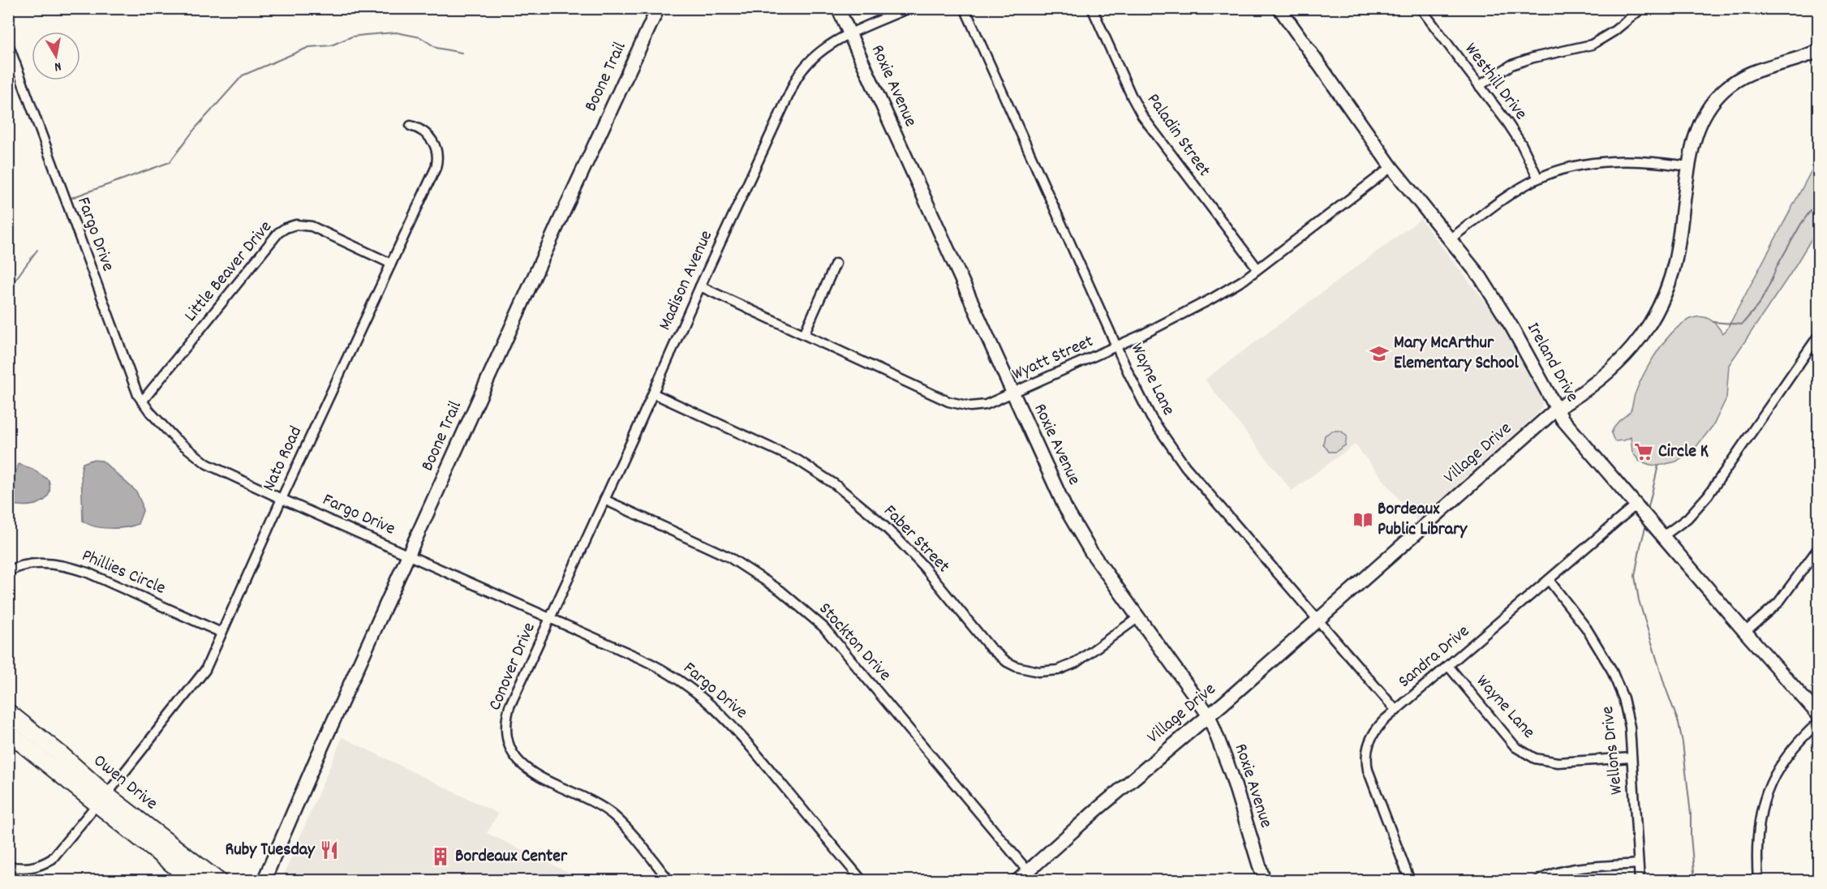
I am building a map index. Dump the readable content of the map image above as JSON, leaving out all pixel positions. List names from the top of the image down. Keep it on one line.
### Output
{"streets":{"highway":["Owen Drive"],"street":["Boone Trail","Westhill Drive","Roxie Avenue","Paladin Street","Fargo Drive","Little Beaver Drive","Madison Avenue","Wyatt Street","Ireland Drive","Wayne Lane","Village Drive","Nato Road","Faber Street","Phillies Circle","Stockton Drive","Sandra Drive","Conover Drive","Wellons Drive"]},"crossings":[["Boone Trail","Fargo Drive"],["Roxie Avenue","Madison Avenue"],["Roxie Avenue","Wyatt Street"],["Roxie Avenue","Village Drive"],["Roxie Avenue","Faber Street"],["Paladin Street","Wyatt Street"],["Fargo Drive","Little Beaver Drive"],["Fargo Drive","Madison Avenue"],["Fargo Drive","Nato Road"],["Fargo Drive","Conover Drive"],["Little Beaver Drive","Nato Road"],["Madison Avenue","Wyatt Street"],["Madison Avenue","Faber Street"],["Madison Avenue","Stockton Drive"],["Madison Avenue","Conover Drive"],["Wyatt Street","Ireland Drive"],["Wyatt Street","Wayne Lane"],["Ireland Drive","Village Drive"],["Ireland Drive","Sandra Drive"],["Wayne Lane","Village Drive"],["Wayne Lane","Sandra Drive"],["Wayne Lane","Wellons Drive"],["Village Drive","Stockton Drive"],["Nato Road","Phillies Circle"],["Nato Road","Owen Drive"],["Sandra Drive","Wellons Drive"]],"places":{"school or university":["Mary McArthur Elementary School"],"supermarket":["Circle K"],"library":["Bordeaux Public Library"],"restaurant":["Ruby Tuesday"],"building":["Bordeaux Center"]},"north":"bottom"}
